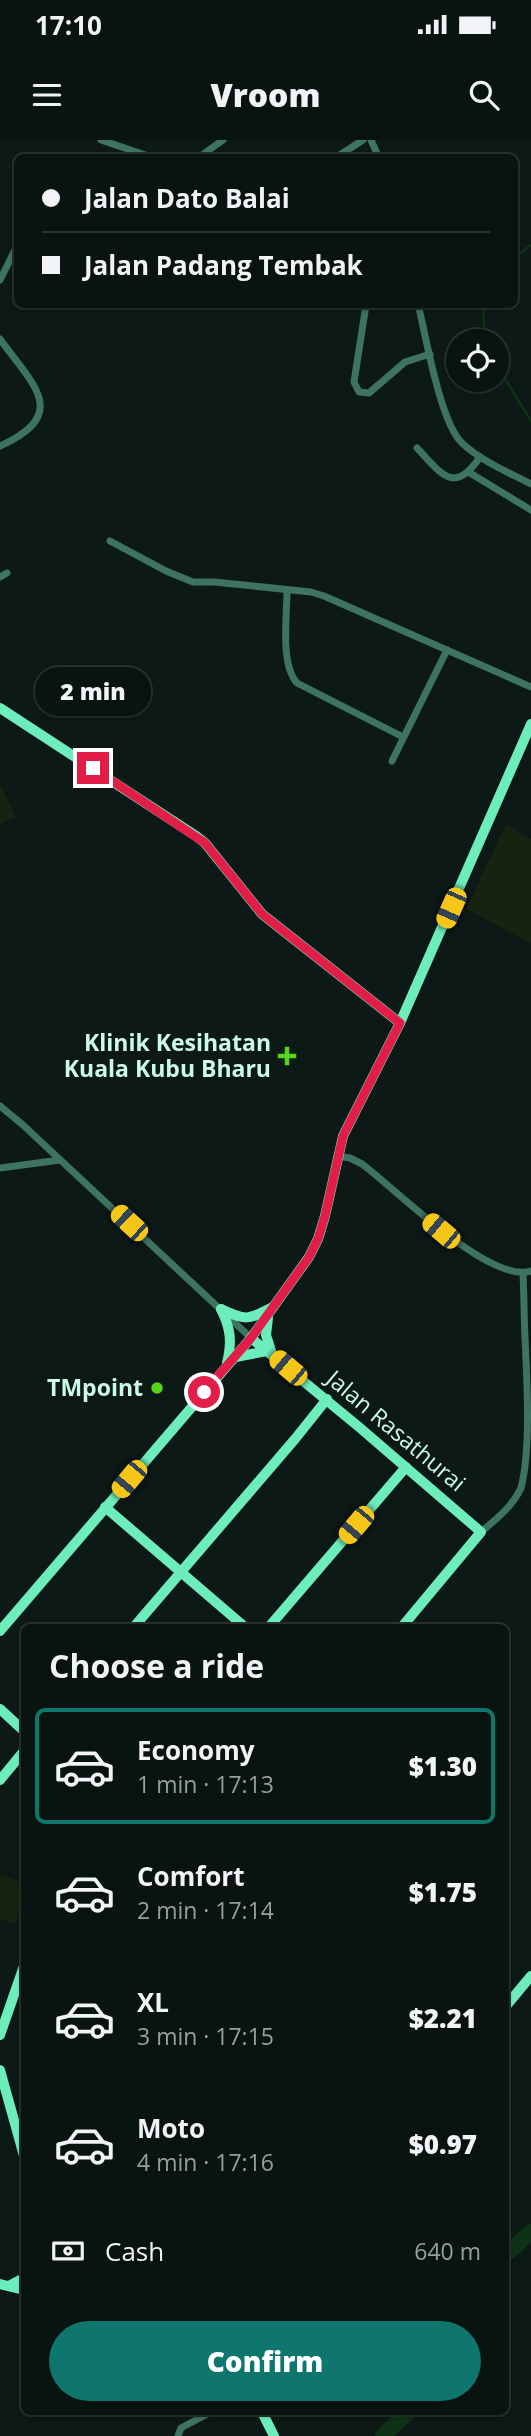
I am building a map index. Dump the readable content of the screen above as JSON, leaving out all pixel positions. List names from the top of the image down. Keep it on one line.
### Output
{"streets":{"street":["Jalan Rasathurai"]},"places":{"health":["Klinik Kesihatan Kuala Kubu Bharu"],"other":["TMpoint"]},"page":{"status":"17:10","header":"Vroom","banner":["Jalan Dato Balai","Jalan Padang Tembak"],"bubble":"2 min","heading":"Choose a ride","list":[{"name":"Economy","note":"1 min · 17:13","value":"$1.30"},{"name":"Comfort","note":"2 min · 17:14","value":"$1.75"},{"name":"XL","note":"3 min · 17:15","value":"$2.21"},{"name":"Moto","note":"4 min · 17:16","value":"$0.97"}],"pay":["Cash","640 m"],"buttons":"Confirm"}}
